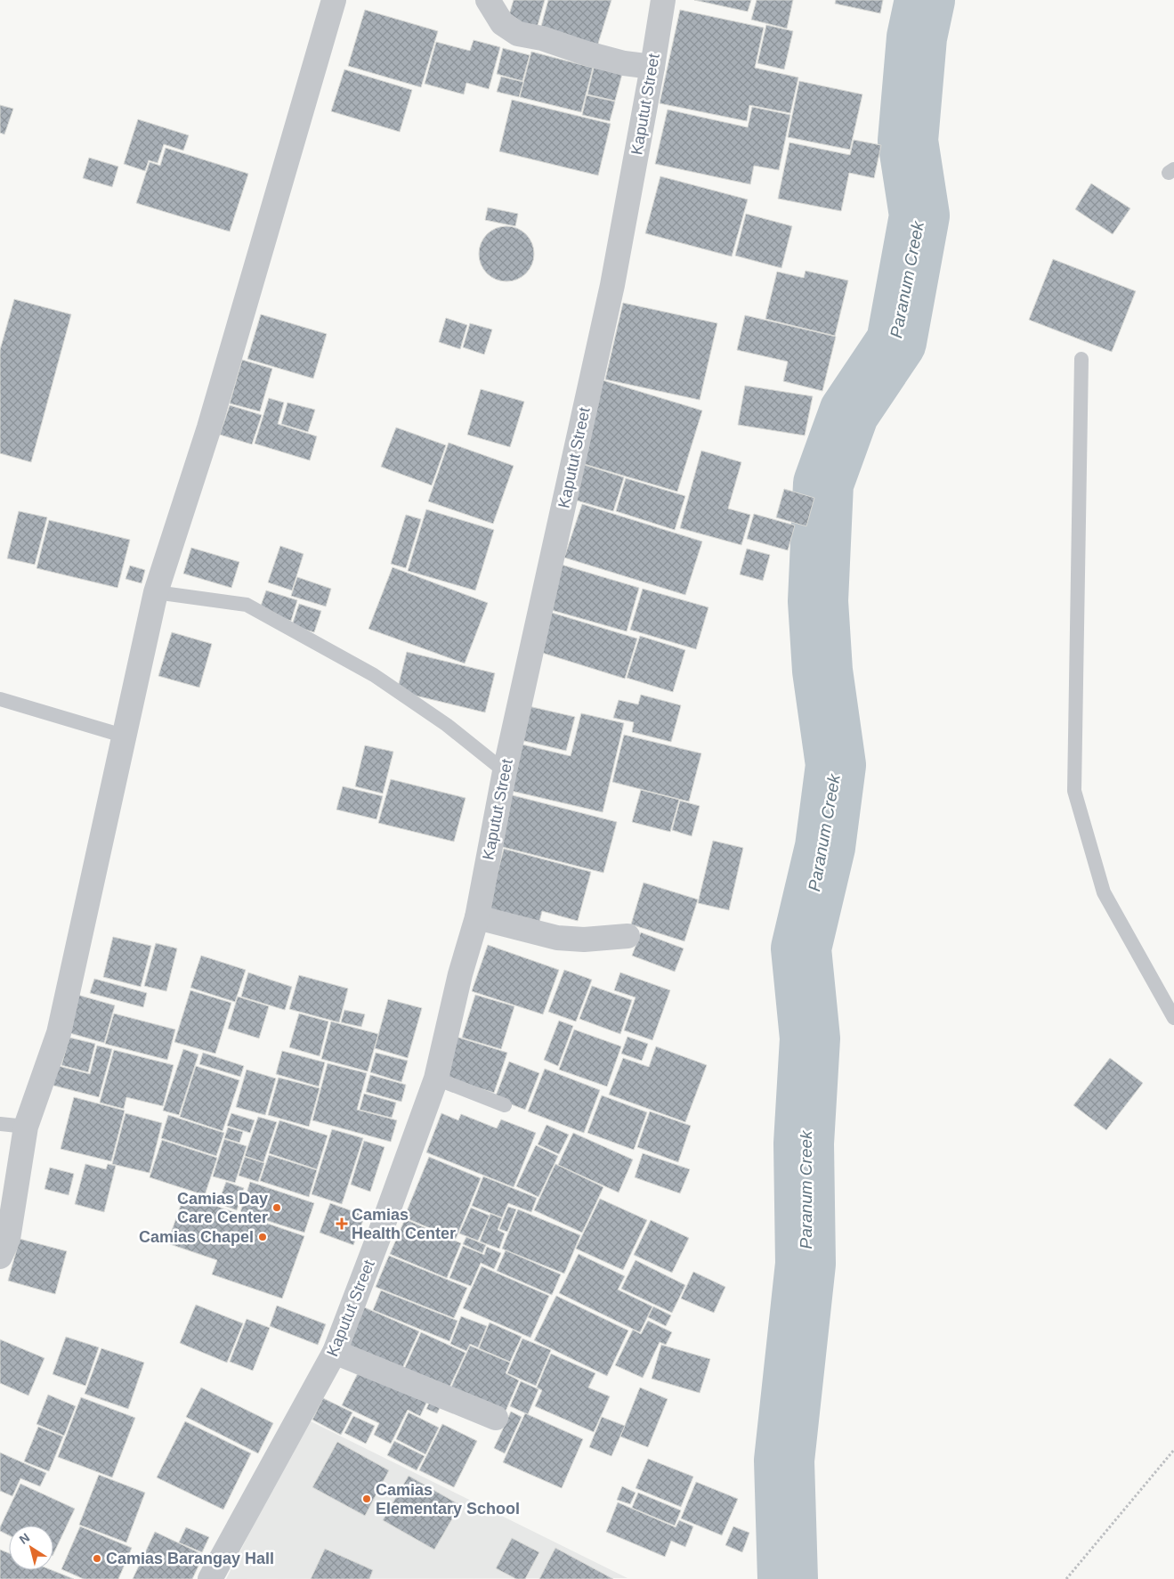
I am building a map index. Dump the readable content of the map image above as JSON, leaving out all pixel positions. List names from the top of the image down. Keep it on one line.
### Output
{"streets":{"street":["Kaputut Street"]},"water":["Paranum Creek"],"places":{"other":["Camias Day Care Center","Camias Chapel","Camias Elementary School","Camias Barangay Hall"],"health":["Camias Health Center"]},"north":"top left"}
